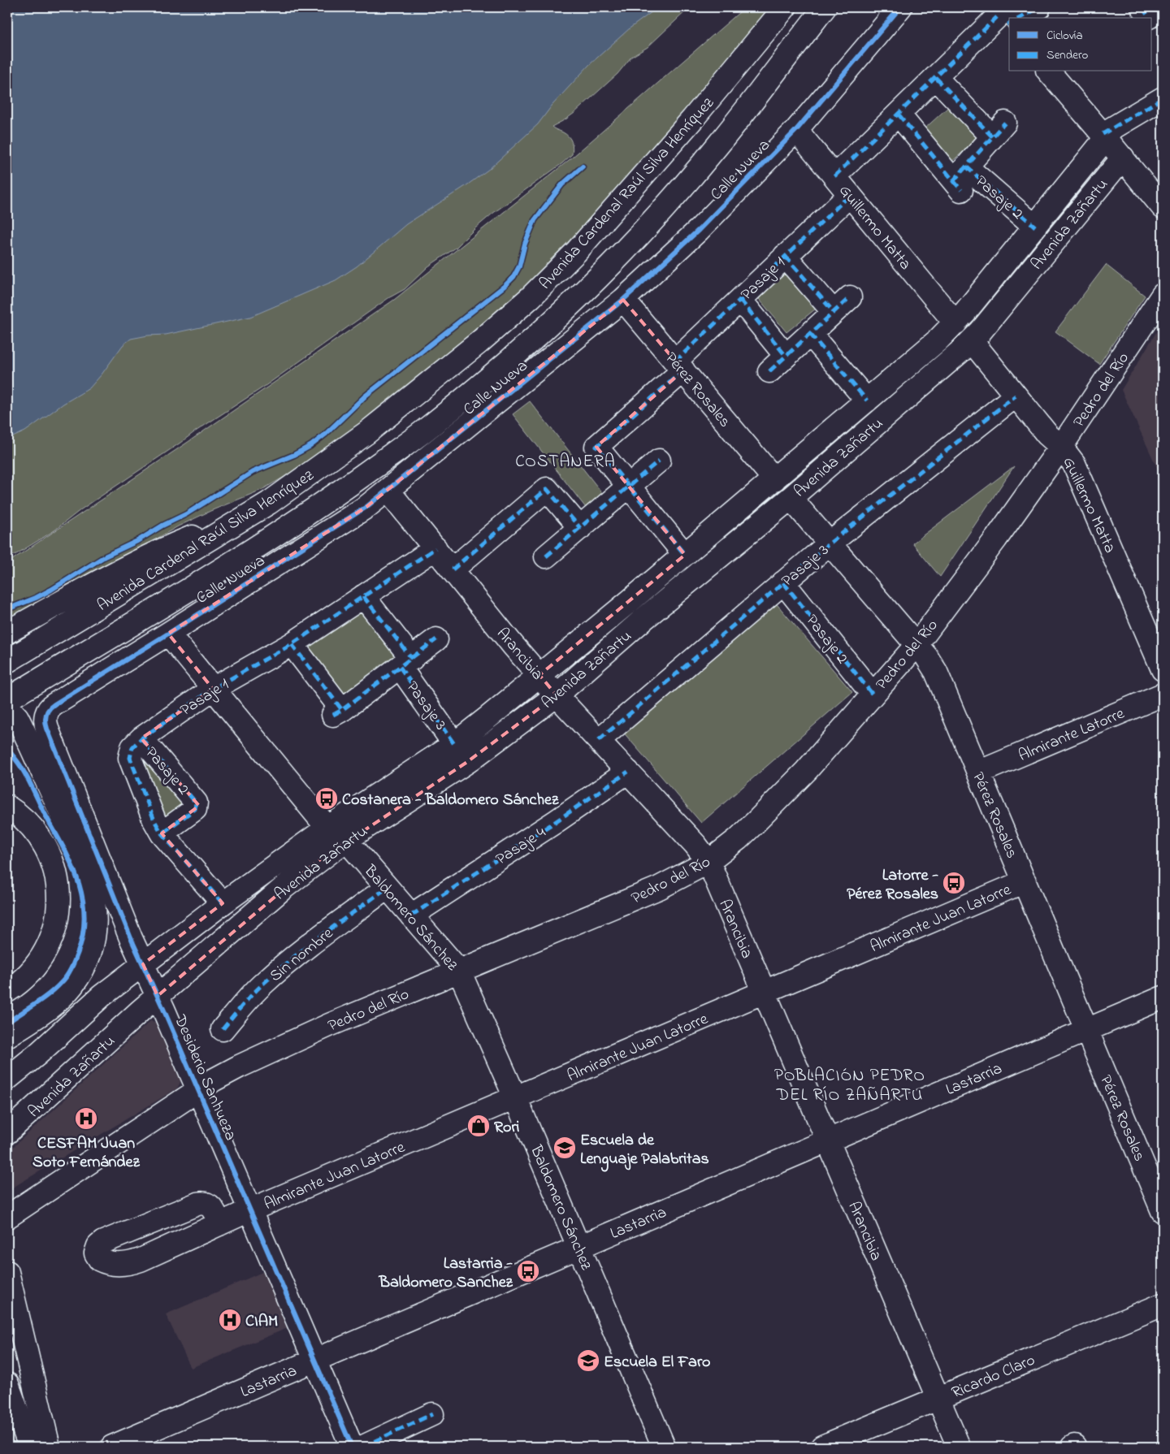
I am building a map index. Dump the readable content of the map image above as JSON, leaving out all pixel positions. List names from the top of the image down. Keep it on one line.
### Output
{"streets":{"street":["Calle Nueva","Avenida Cardenal Raúl Silva Henríquez","Pasaje 2","Avenida Zañartu","Guillermo Matta","Pasaje 1","Pérez Rosales","Pedro del Río","Pasaje 3","Arancibia","Almirante Latorre","Pasaje 4","Baldomero Sánchez","Almirante Juan Latorre","Sin nombre","Desiderio Sanhueza","Lastarria","Ricardo Claro"]},"crossings":[["Calle Nueva","Guillermo Matta"],["Calle Nueva","Pérez Rosales"],["Calle Nueva","Arancibia"],["Calle Nueva","Desiderio Sanhueza"],["Pasaje 2","Avenida Zañartu"],["Pasaje 2","Pasaje 1"],["Pasaje 2","Pedro del Río"],["Pasaje 2","Pasaje 3"],["Avenida Zañartu","Guillermo Matta"],["Avenida Zañartu","Pasaje 1"],["Avenida Zañartu","Pérez Rosales"],["Avenida Zañartu","Pasaje 3"],["Avenida Zañartu","Arancibia"],["Avenida Zañartu","Baldomero Sánchez"],["Avenida Zañartu","Desiderio Sanhueza"],["Guillermo Matta","Pasaje 1"],["Guillermo Matta","Pedro del Río"],["Guillermo Matta","Pasaje 3"],["Pasaje 1","Pérez Rosales"],["Pasaje 1","Pasaje 3"],["Pasaje 1","Arancibia"],["Pérez Rosales","Pedro del Río"],["Pérez Rosales","Pasaje 3"],["Pérez Rosales","Almirante Latorre"],["Pérez Rosales","Almirante Juan Latorre"],["Pérez Rosales","Lastarria"],["Pedro del Río","Arancibia"],["Pedro del Río","Baldomero Sánchez"],["Pedro del Río","Desiderio Sanhueza"],["Pasaje 3","Arancibia"],["Arancibia","Pasaje 4"],["Arancibia","Almirante Juan Latorre"],["Arancibia","Lastarria"],["Arancibia","Ricardo Claro"],["Pasaje 4","Baldomero Sánchez"],["Baldomero Sánchez","Almirante Juan Latorre"],["Baldomero Sánchez","Sin nombre"],["Baldomero Sánchez","Lastarria"],["Almirante Juan Latorre","Desiderio Sanhueza"],["Desiderio Sanhueza","Lastarria"]],"districts":["COSTANERA","POBLACIÓN PEDRO DEL RÍO ZAÑARTU"],"places":{"bus stop":["Costanera - Baldomero Sánchez","Latorre - Pérez Rosales","Lastarria - Baldomero Sanchez"],"hospital":["CESFAM Juan Soto Fernández","CIAM"],"shop":["Rori"],"school or university":["Escuela de Lenguaje Palabritas","Escuela El Faro"]},"legend":["Ciclovía","Sendero"]}
